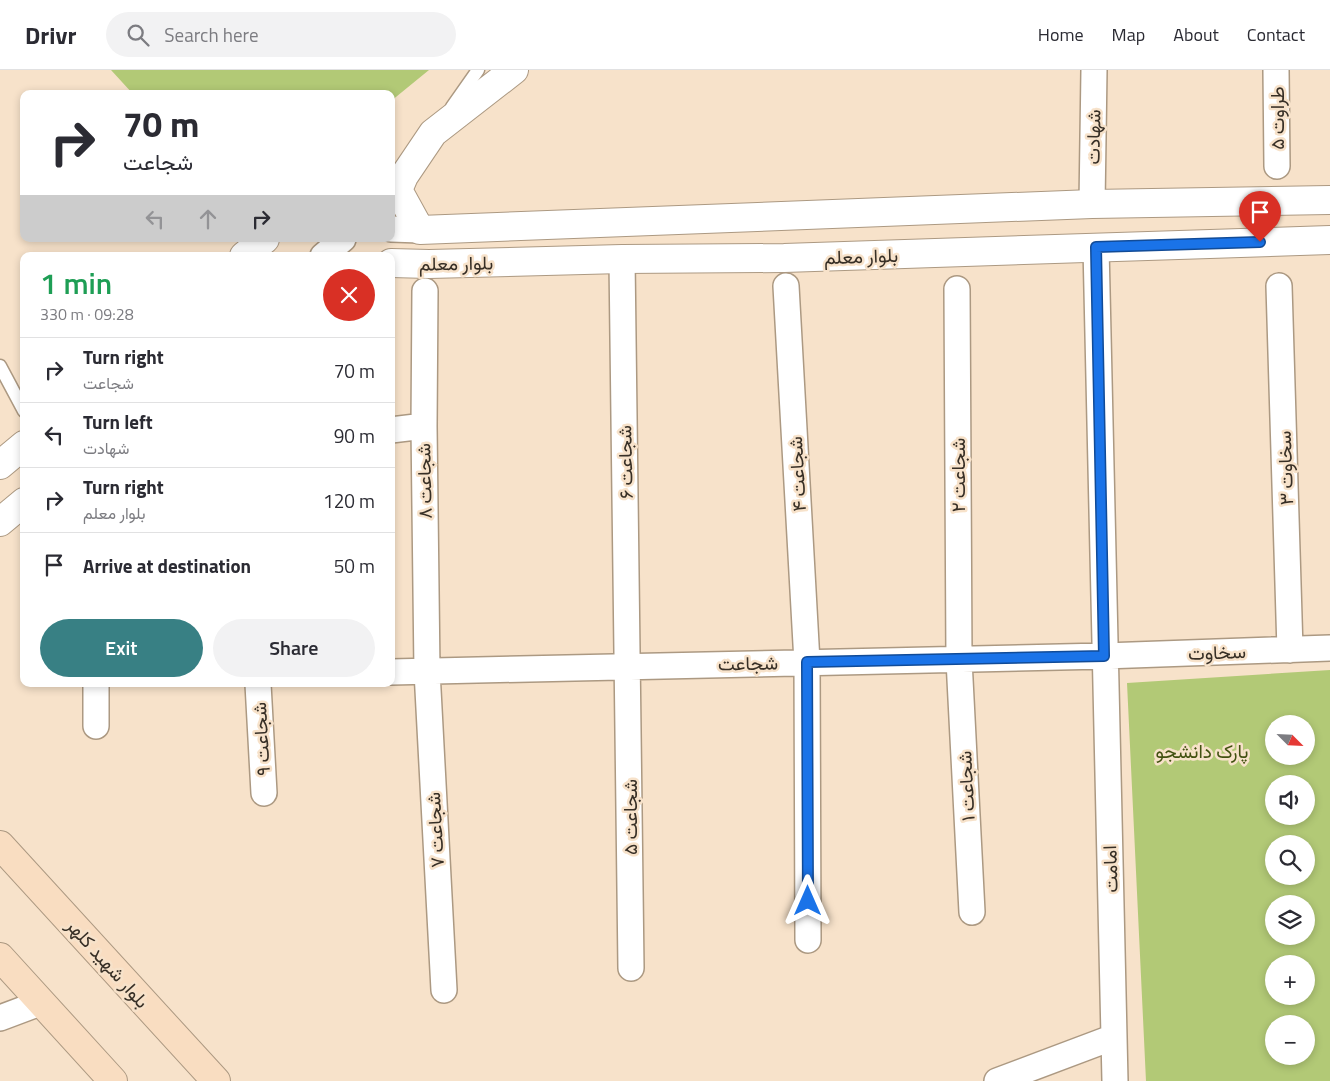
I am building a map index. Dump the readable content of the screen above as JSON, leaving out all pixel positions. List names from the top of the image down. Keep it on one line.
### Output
{"streets":{"main road":["بلوار شهید کلهر"],"street":["طراوت ۵","شهادت","بلوار معلم","شجاعت ۶","سخاوت ۳","شجاعت ۴","شجاعت ۲","شجاعت ۸","سخاوت","شجاعت","شجاعت ۹","شجاعت ۱","شجاعت ۵","شجاعت ۷","امامت"]},"crossings":[["شهادت","بلوار معلم"],["بلوار معلم","شجاعت ۶"],["شجاعت ۶","شجاعت"],["شجاعت ۶","شجاعت ۵"],["سخاوت ۳","سخاوت"],["شجاعت ۴","شجاعت"],["شجاعت ۲","شجاعت"],["شجاعت ۲","شجاعت ۱"],["شجاعت ۸","شجاعت"],["شجاعت ۸","شجاعت ۷"],["سخاوت","شجاعت"],["سخاوت","امامت"],["شجاعت","شجاعت ۱"],["شجاعت","شجاعت ۵"],["شجاعت","شجاعت ۷"],["شجاعت","امامت"]],"parks":["پارک دانشجو"],"north":"bottom right","page":{"header":"Drivr","search":"Search here","nav":["Home","Map","About","Contact"],"turn":["70 m","شجاعت"],"heading":["1 min","330 m · 09:28"],"list":[{"name":"Turn right","note":"شجاعت","value":"70 m"},{"name":"Turn left","note":"شهادت","value":"90 m"},{"name":"Turn right","note":"بلوار معلم","value":"120 m"},{"name":"Arrive at destination","value":"50 m"}],"buttons":["Exit","Share"],"map_buttons":["+","−"]}}
